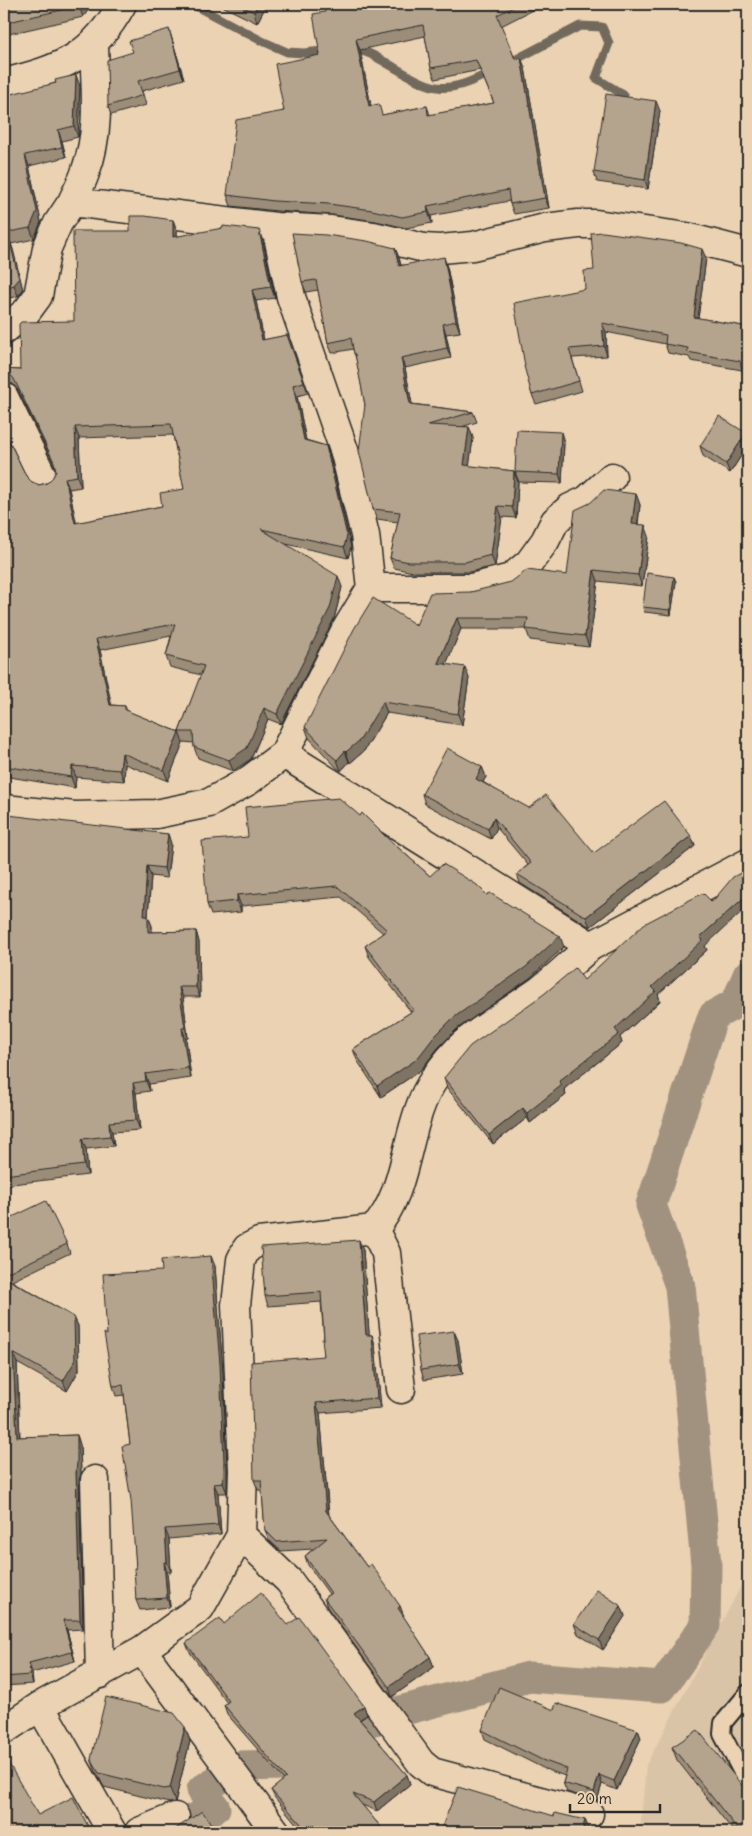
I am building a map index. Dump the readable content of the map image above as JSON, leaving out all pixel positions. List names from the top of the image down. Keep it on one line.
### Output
{"scale_bar":"20 m"}
